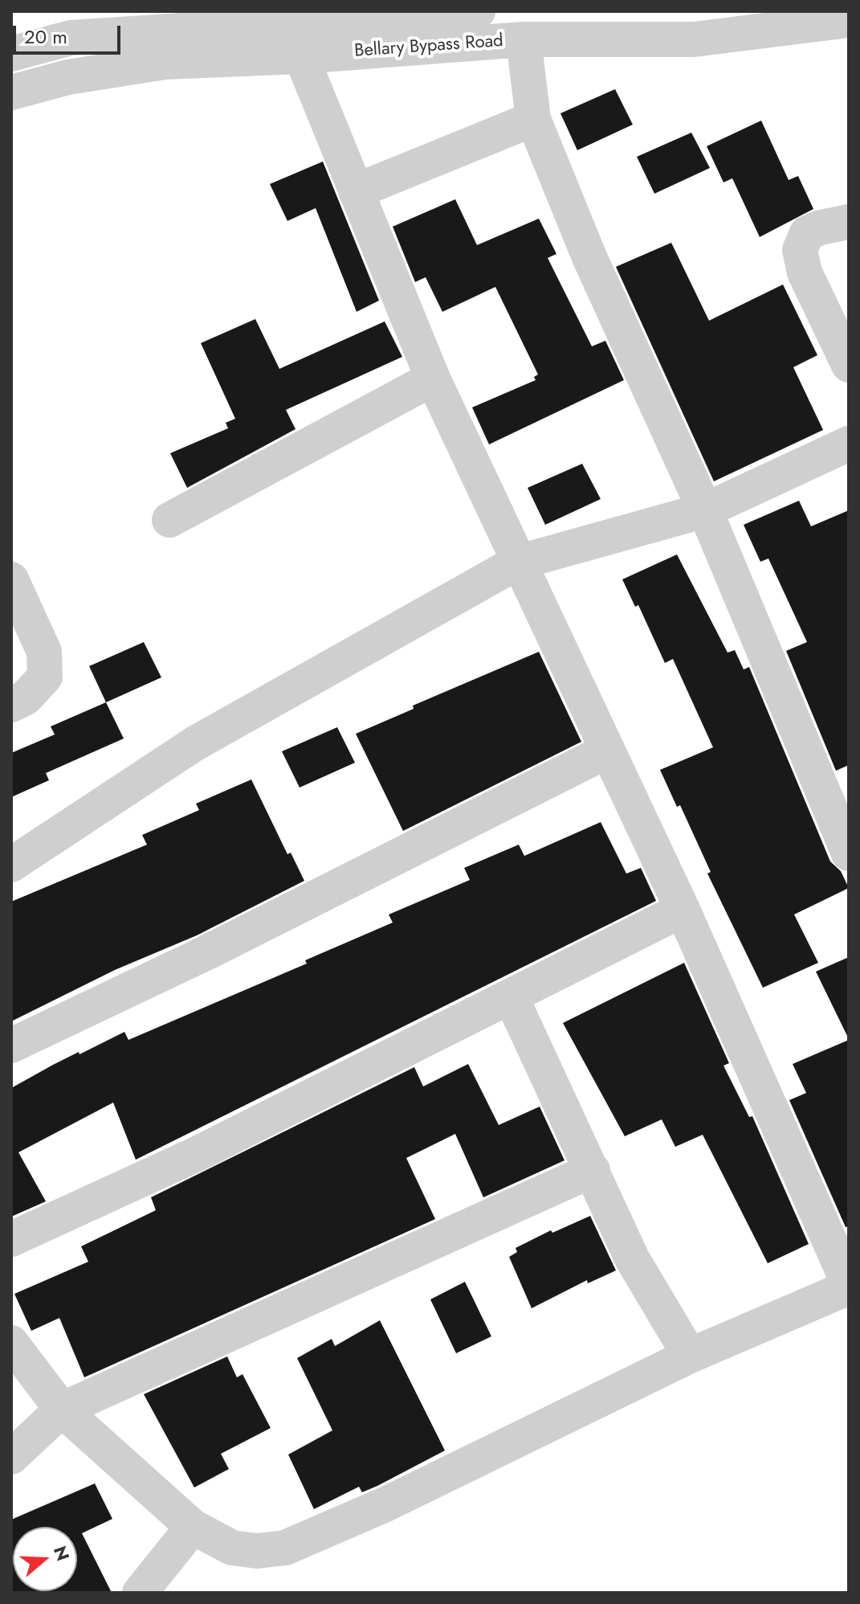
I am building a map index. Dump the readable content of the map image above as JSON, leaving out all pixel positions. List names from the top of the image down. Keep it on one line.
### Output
{"streets":{"street":["Bellary Bypass Road"]},"scale_bar":"20 m","north":"right"}
